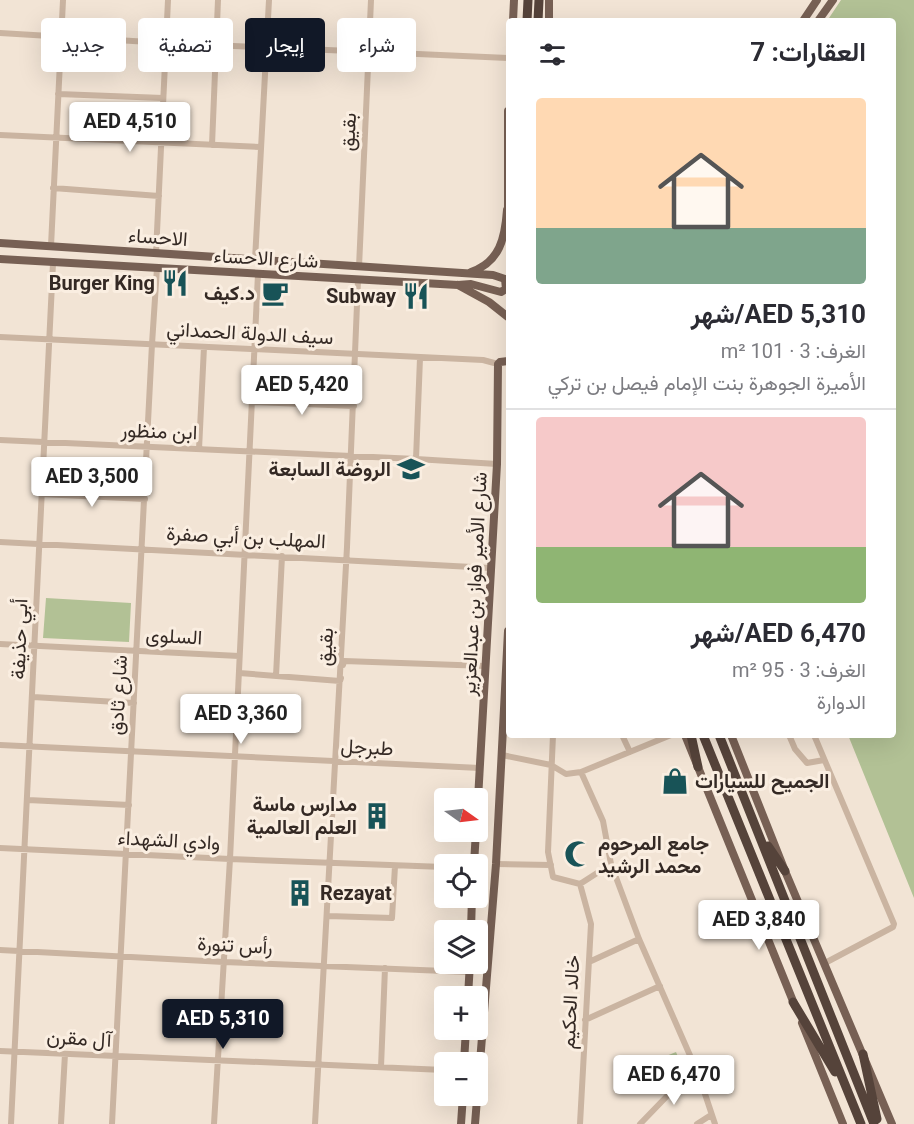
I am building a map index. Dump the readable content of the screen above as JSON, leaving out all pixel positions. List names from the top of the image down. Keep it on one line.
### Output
{"streets":{"main road":["الاحساء","شارع الاحساء","شارع الأمير فواز بن عبدالعزير"],"street":["بقيق","سيف الدولة الحمداني","ابن منظور","المهلب بن أبي صفرة","السلوى","أبي حذيفة","شارع ثادق","طبرجل","وادي الشهداء","رأس تنورة","خالد الحكيم","آل مقرن"]},"crossings":[["بقيق","الاحساء"],["بقيق","شارع الاحساء"],["بقيق","سيف الدولة الحمداني"],["بقيق","ابن منظور"],["بقيق","المهلب بن أبي صفرة"],["بقيق","طبرجل"],["بقيق","وادي الشهداء"],["بقيق","رأس تنورة"],["بقيق","آل مقرن"],["الاحساء","شارع الاحساء"],["شارع الاحساء","أبي حذيفة"],["شارع الاحساء","شارع ثادق"],["سيف الدولة الحمداني","شارع الأمير فواز بن عبدالعزير"],["سيف الدولة الحمداني","أبي حذيفة"],["سيف الدولة الحمداني","شارع ثادق"],["ابن منظور","شارع الأمير فواز بن عبدالعزير"],["ابن منظور","أبي حذيفة"],["ابن منظور","شارع ثادق"],["المهلب بن أبي صفرة","شارع الأمير فواز بن عبدالعزير"],["المهلب بن أبي صفرة","أبي حذيفة"],["المهلب بن أبي صفرة","شارع ثادق"],["شارع الأمير فواز بن عبدالعزير","طبرجل"],["السلوى","أبي حذيفة"],["السلوى","شارع ثادق"],["أبي حذيفة","طبرجل"],["أبي حذيفة","وادي الشهداء"],["أبي حذيفة","رأس تنورة"],["أبي حذيفة","آل مقرن"],["شارع ثادق","طبرجل"],["شارع ثادق","وادي الشهداء"],["شارع ثادق","رأس تنورة"],["شارع ثادق","آل مقرن"]],"places":{"restaurant":["Burger King","Subway"],"cafe":["د.كيف"],"school or university":["الروضة السابعة"],"shop":["الجميح للسيارات"],"building":["مدارس ماسة العلم العالمية","Rezayat"],"mosque":["جامع المرحوم محمد الرشيد"]},"north":"right","page":{"chip":["شراء","إيجار","تصفية","جديد"],"heading":"العقارات: 7","list":[{"name":"AED 5,310/شهر","note":"الغرف: 3 · 101 m² · الأميرة الجوهرة بنت الإمام فيصل بن تركي"},{"name":"AED 6,470/شهر","note":"الغرف: 3 · 95 m² · الدوارة"}],"price":["AED 4,510","AED 5,420","AED 3,500","AED 3,360","AED 3,840","AED 5,310","AED 6,470"],"map_buttons":["+","−"]}}
